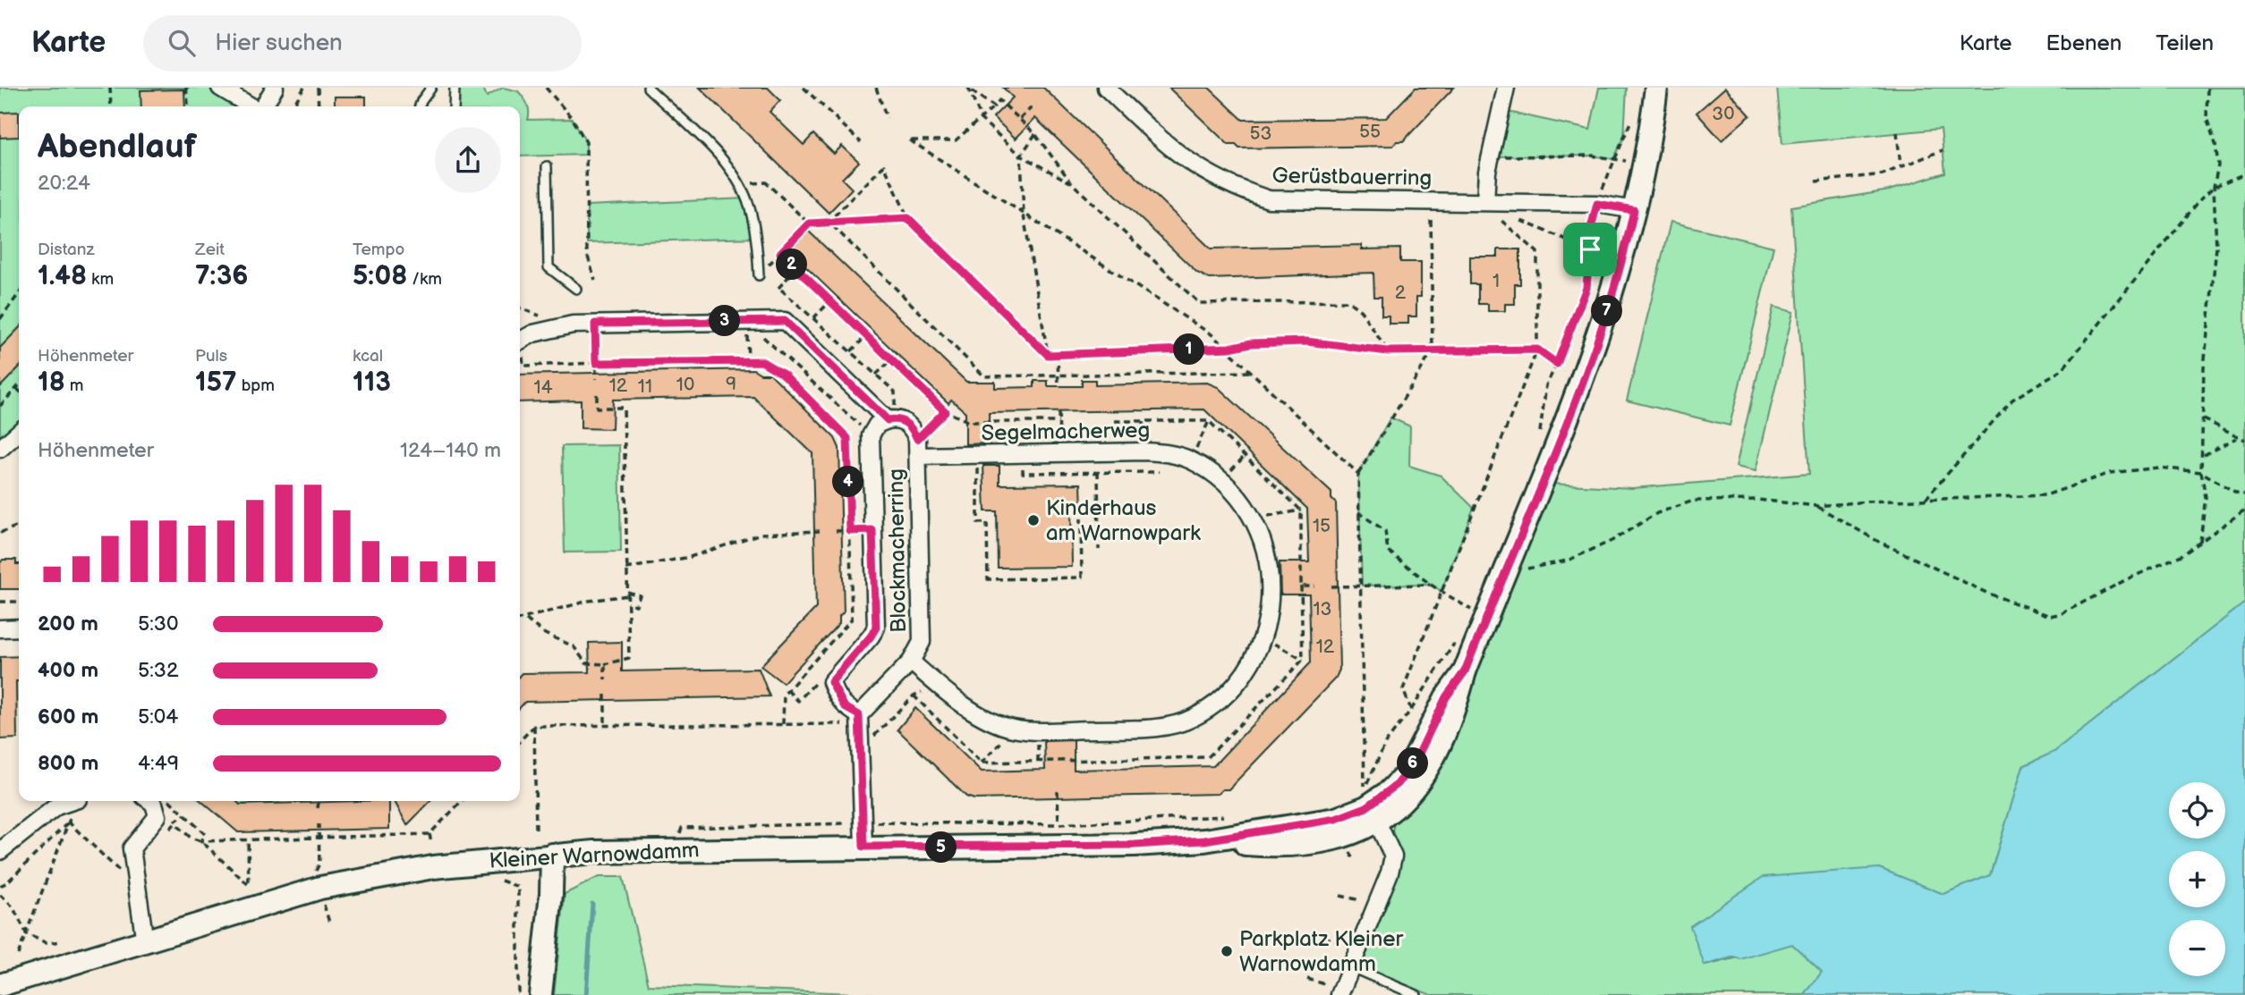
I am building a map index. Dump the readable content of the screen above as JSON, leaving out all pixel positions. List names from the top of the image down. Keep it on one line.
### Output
{"streets":{"street":["Gerüstbauerring","Segelmacherweg","Blockmacherring","Kleiner Warnowdamm"]},"crossings":[["Gerüstbauerring","Kleiner Warnowdamm"],["Segelmacherweg","Blockmacherring"]],"places":["Kinderhaus am Warnowpark","Parkplatz Kleiner Warnowdamm"],"house_numbers":["30","55","53","1","2","9","10","12","11","14","15","13","12"],"page":{"header":"Karte","search":"Hier suchen","nav":["Karte","Ebenen","Teilen"],"heading":["Abendlauf","20:24"],"stats":[["Distanz","1.48 km"],["Zeit","7:36"],["Tempo","5:08 /km"],["Höhenmeter","18 m"],["Puls","157 bpm"],["kcal","113"]],"pins":["2","7","3","1","4","6","5"],"chart":["Höhenmeter","124–140 m"],"list":[{"name":"200 m","note":"5:30"},{"name":"400 m","note":"5:32"},{"name":"600 m","note":"5:04"},{"name":"800 m","note":"4:49"}],"map_buttons":["+","−"]}}
